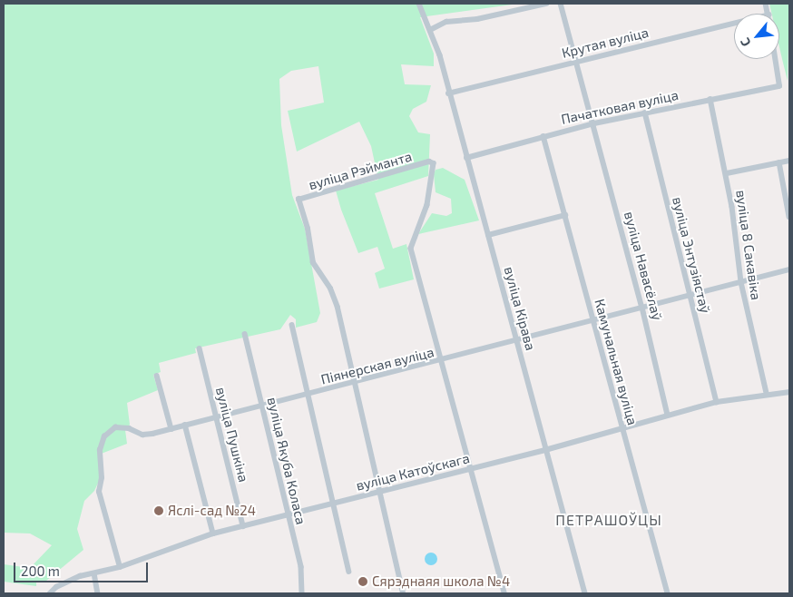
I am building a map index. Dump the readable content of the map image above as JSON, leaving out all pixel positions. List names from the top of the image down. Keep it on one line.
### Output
{"streets":{"street":["Крутая вуліца","Пачатковая вуліца","вуліца Рэйманта","вуліца 8 Сакавіка","вуліца Энтузіястаў","вуліца Навасёлаў","вуліца Кірава","Камунальная вуліца","Піянерская вуліца","вуліца Пушкіна","вуліца Якуба Коласа","вуліца Катоўскага"]},"crossings":[["Крутая вуліца","вуліца Навасёлаў"],["Крутая вуліца","вуліца Кірава"],["Пачатковая вуліца","вуліца 8 Сакавіка"],["Пачатковая вуліца","вуліца Энтузіястаў"],["Пачатковая вуліца","вуліца Навасёлаў"],["Пачатковая вуліца","вуліца Кірава"],["Пачатковая вуліца","Камунальная вуліца"],["вуліца Рэйманта","Піянерская вуліца"],["вуліца Рэйманта","вуліца Катоўскага"],["вуліца 8 Сакавіка","Піянерская вуліца"],["вуліца 8 Сакавіка","вуліца Катоўскага"],["вуліца Энтузіястаў","Піянерская вуліца"],["вуліца Энтузіястаў","вуліца Катоўскага"],["вуліца Навасёлаў","Піянерская вуліца"],["вуліца Навасёлаў","вуліца Катоўскага"],["вуліца Кірава","Піянерская вуліца"],["вуліца Кірава","вуліца Катоўскага"],["Камунальная вуліца","Піянерская вуліца"],["Камунальная вуліца","вуліца Катоўскага"],["Піянерская вуліца","вуліца Пушкіна"],["Піянерская вуліца","вуліца Якуба Коласа"],["Піянерская вуліца","вуліца Катоўскага"],["вуліца Пушкіна","вуліца Катоўскага"],["вуліца Якуба Коласа","вуліца Катоўскага"]],"districts":["ПЕТРАШОЎЦЫ"],"places":["Яслі-сад №24","Сярэднаяя школа №4"],"scale_bar":"200 m","north":"bottom left"}
